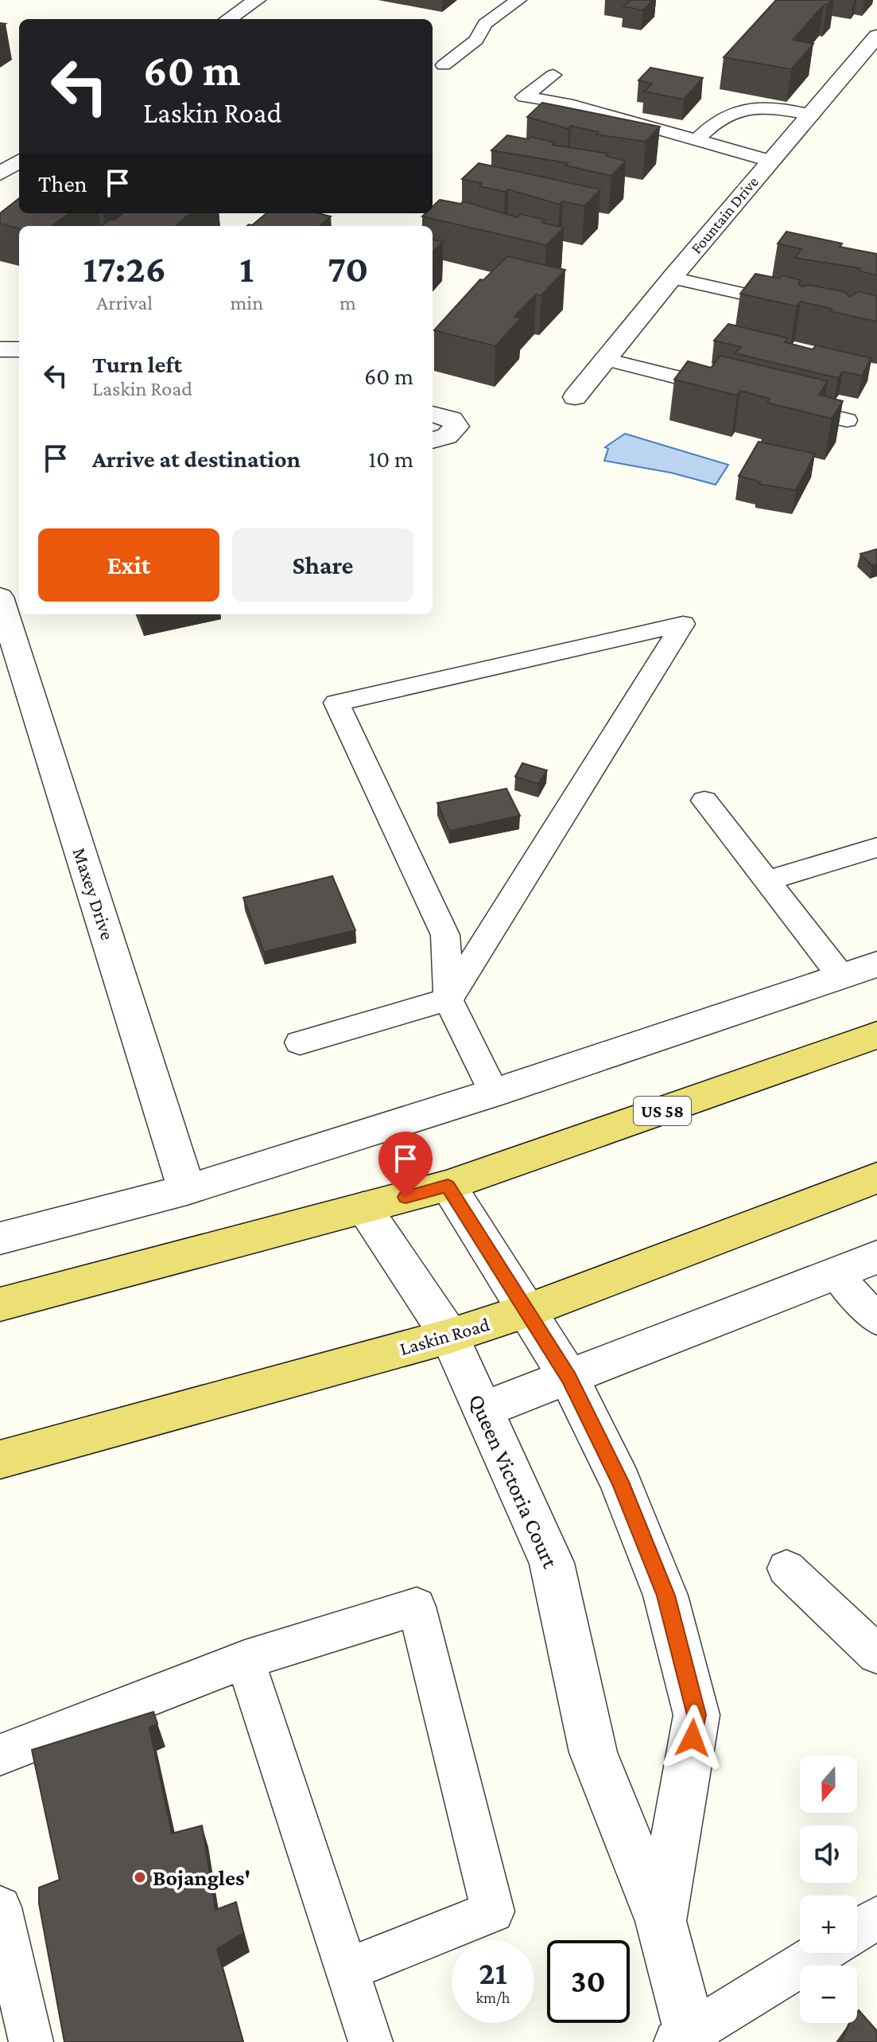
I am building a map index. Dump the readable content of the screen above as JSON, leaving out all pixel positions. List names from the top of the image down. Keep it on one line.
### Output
{"streets":{"main road":["US 58","Laskin Road"],"street":["Fountain Drive","Maxey Drive","Queen Victoria Court"]},"crossings":[["US 58","Queen Victoria Court"],["Laskin Road","Queen Victoria Court"]],"places":["Bojangles'"],"north":"bottom","page":{"turn":["60 m","Laskin Road"],"then":"Then","eta":["17:26","Arrival","1","min","70","m"],"list":[{"name":"Turn left","note":"Laskin Road","value":"60 m"},{"name":"Arrive at destination","value":"10 m"}],"buttons":["Exit","Share"],"map_buttons":["+","−"],"speed":"21 km/h","limit":"30"}}
